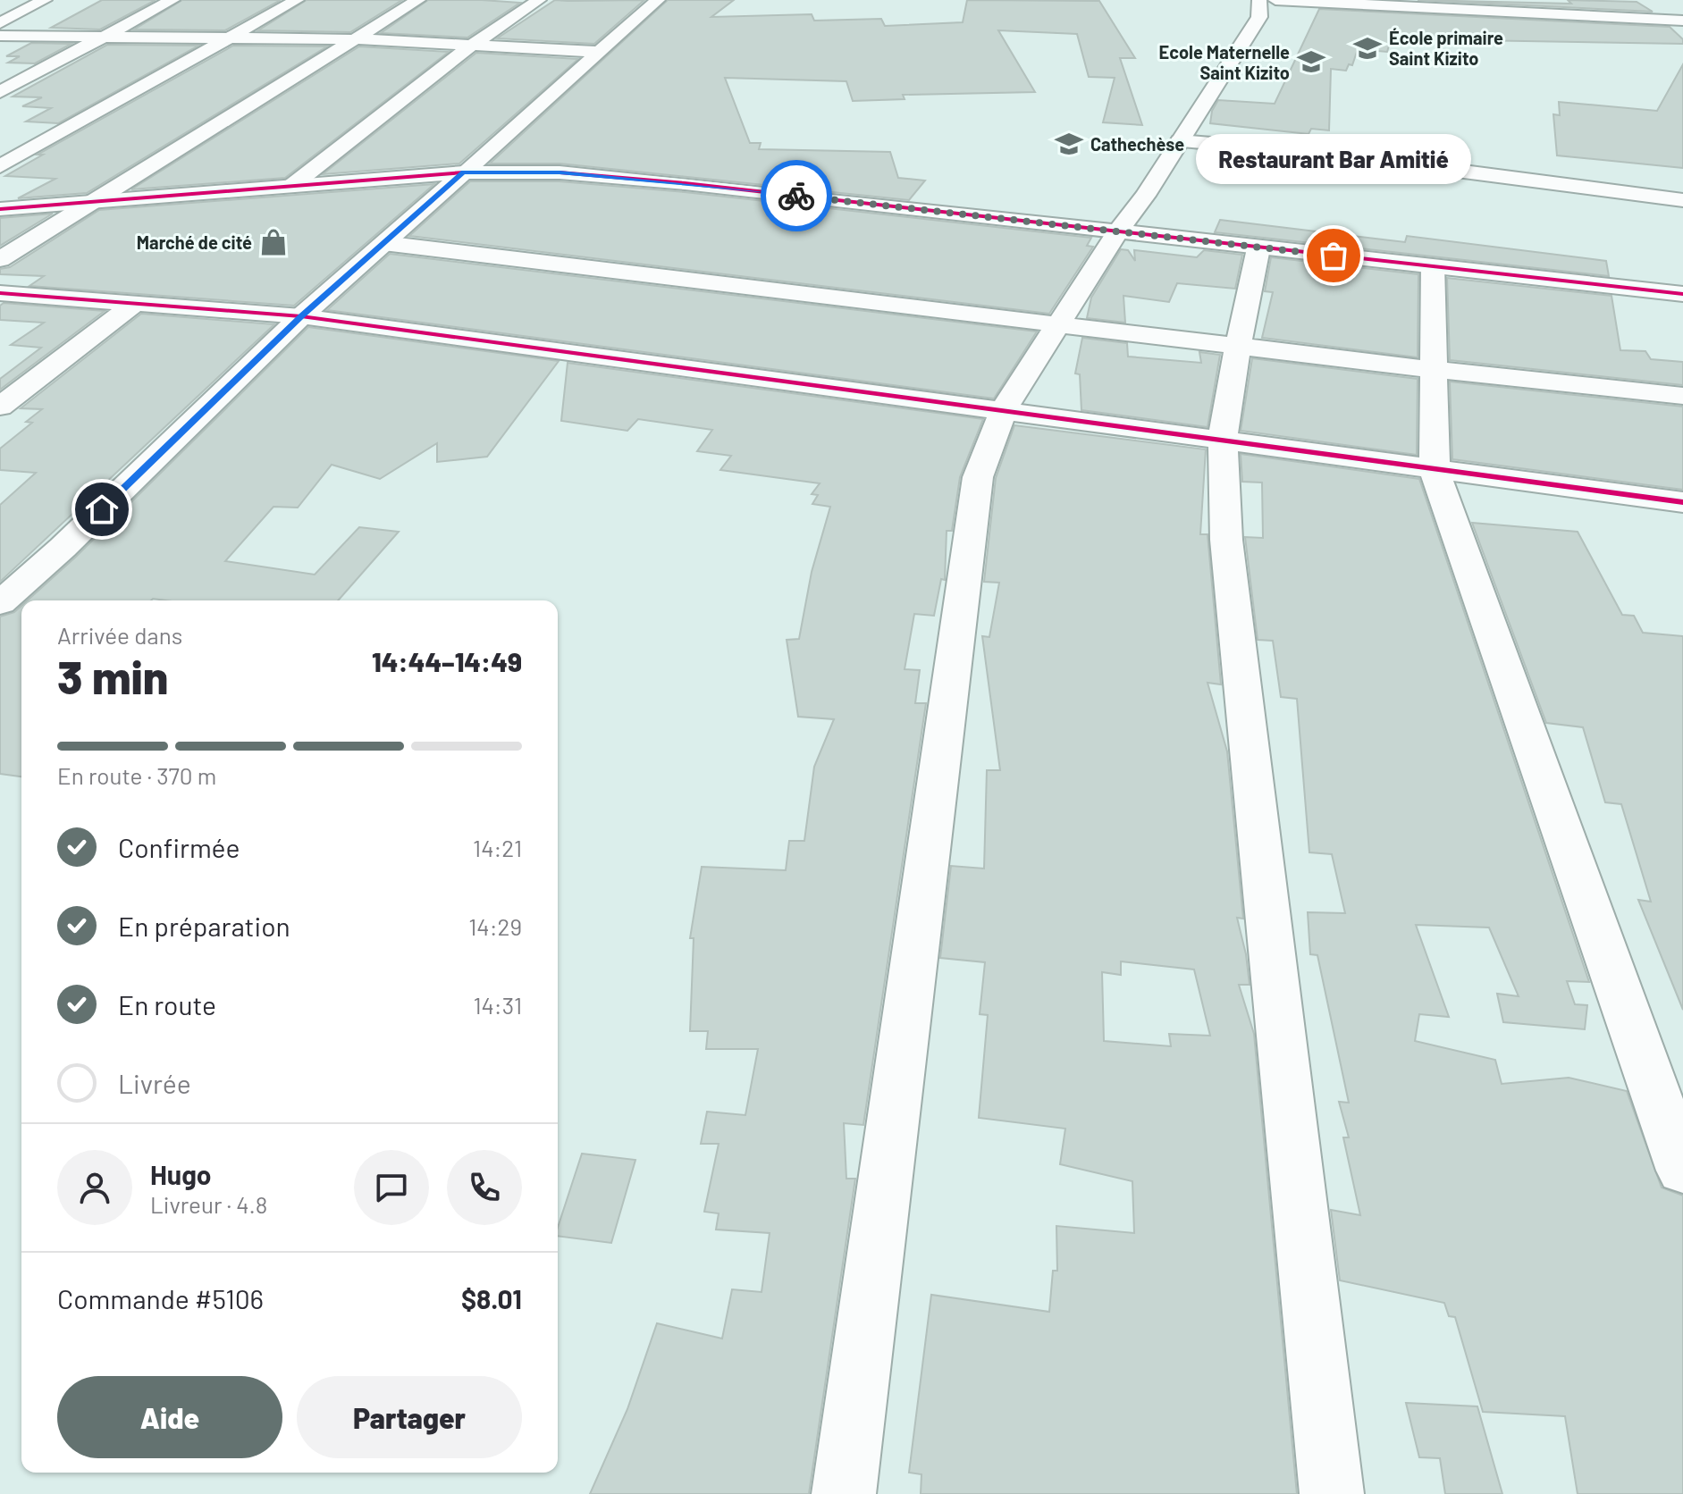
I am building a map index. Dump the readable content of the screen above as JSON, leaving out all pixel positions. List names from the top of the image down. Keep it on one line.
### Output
{"places":{"school or university":["École primaire Saint Kizito","Ecole Maternelle Saint Kizito","Cathechèse"],"shop":["Marché de cité"],"other":["Restaurant Bar Amitié"]},"page":{"bubble":"Restaurant Bar Amitié","heading":["3 min","Arrivée dans","14:44–14:49"],"panel":["Hugo","Livreur · 4.8","Commande #5106","$8.01"],"bar":"En route · 370 m","list":[["Confirmée","14:21"],["En préparation","14:29"],["En route","14:31"],"Livrée"],"buttons":["Aide","Partager"]}}
